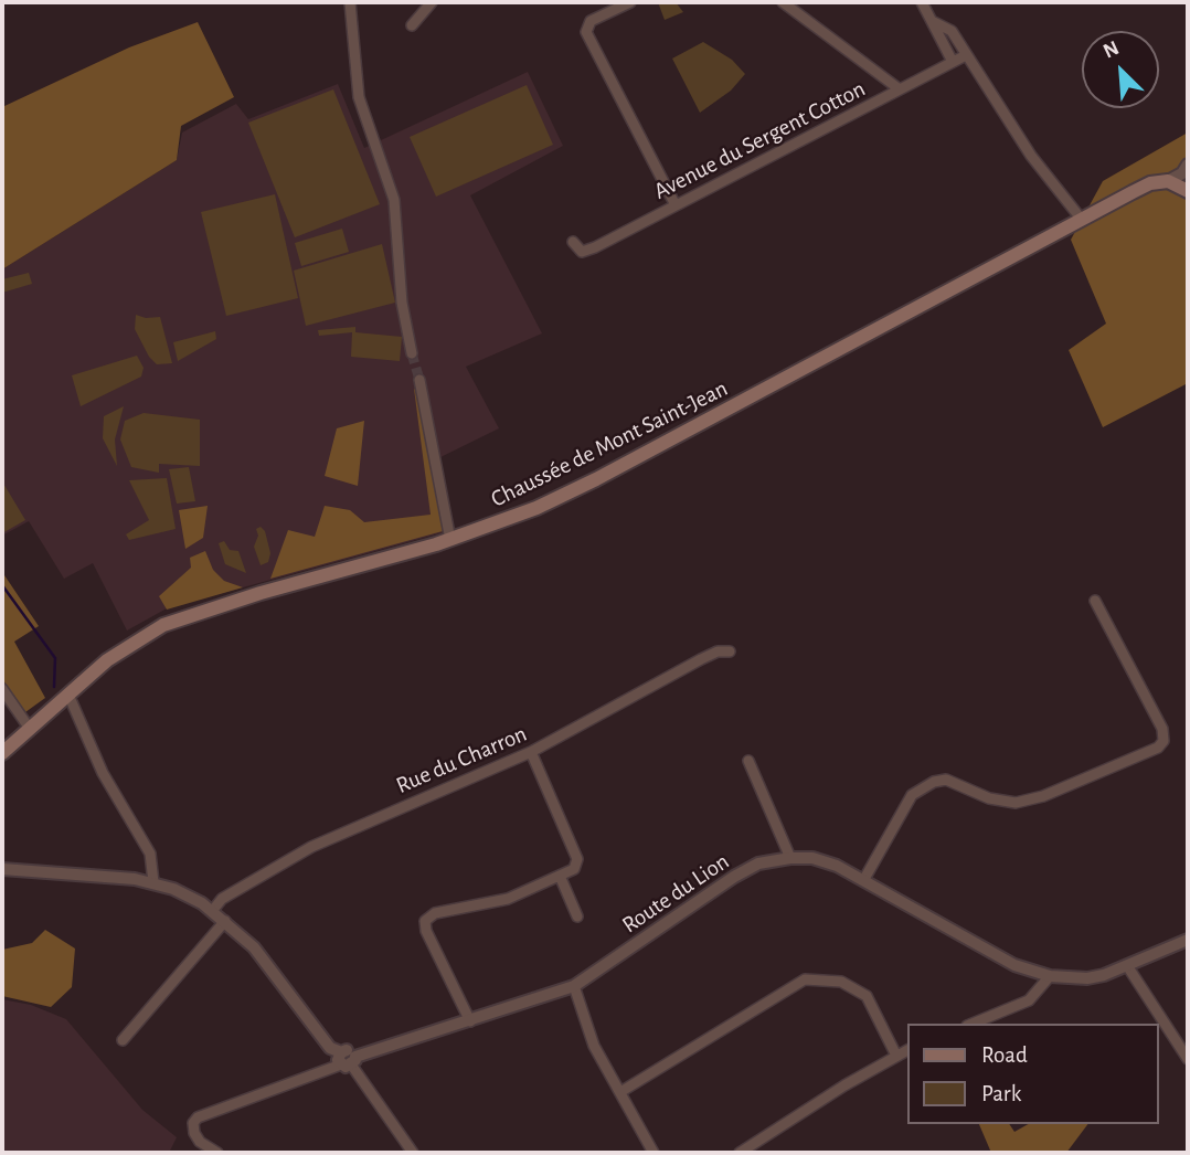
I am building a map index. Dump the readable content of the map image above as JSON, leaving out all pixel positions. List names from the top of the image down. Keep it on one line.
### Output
{"streets":{"main road":["Chaussée de Mont Saint-Jean"],"street":["Avenue du Sergent Cotton","Rue du Charron","Route du Lion"]},"legend":["Road","Park"],"north":"top left"}
